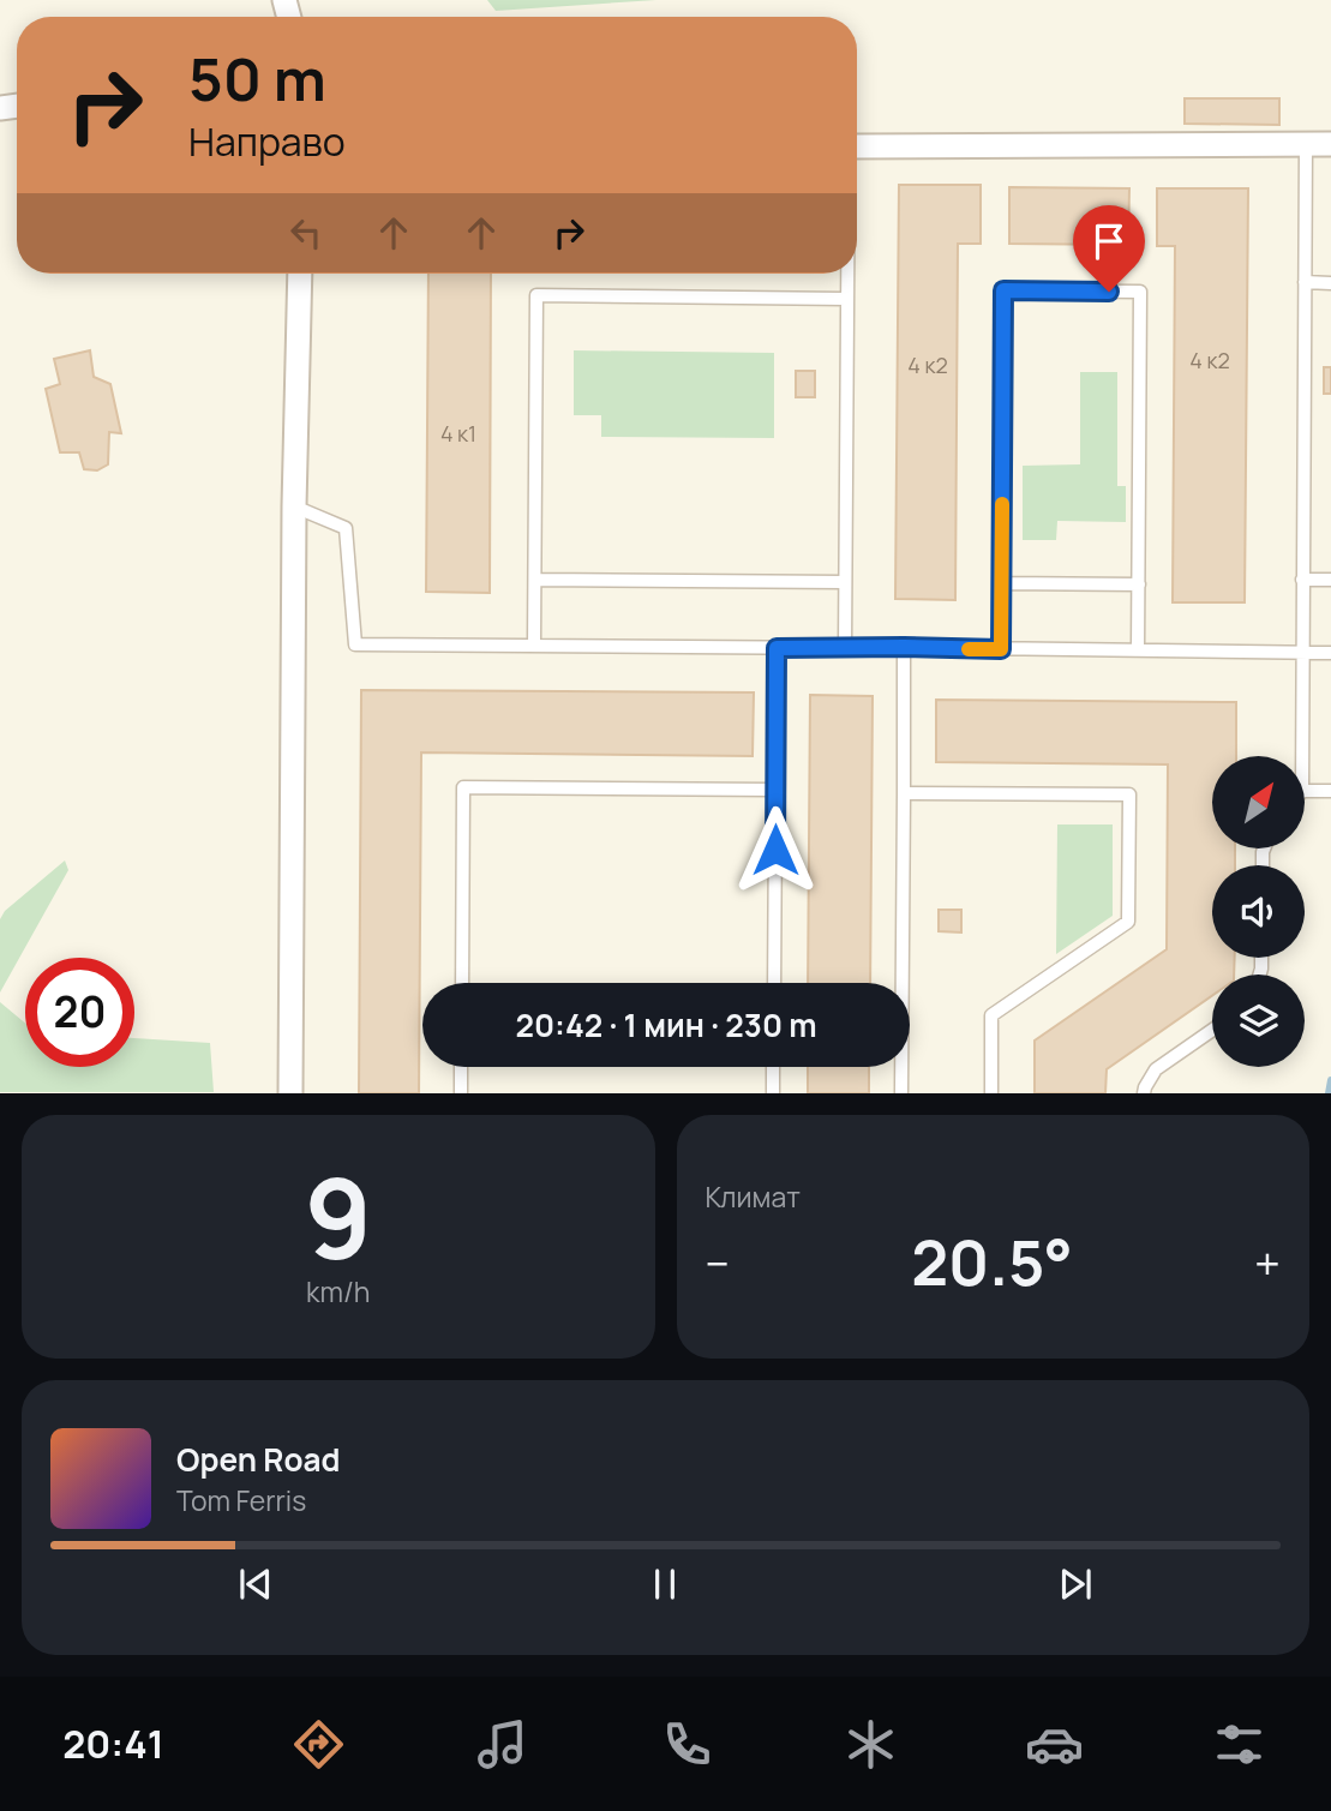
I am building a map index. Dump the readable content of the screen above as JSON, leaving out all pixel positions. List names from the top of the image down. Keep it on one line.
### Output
{"house_numbers":["4 к2","4 к2","4 к1"],"north":"top right","page":{"turn":["50 m","Направо"],"limit":"20","trip":"20:42 · 1 мин · 230 m","tile":[["9","km/h"],"Климат"],"heat":["−","20.5°","+"],"song":["Open Road","Tom Ferris"],"tabs":"20:41"}}
